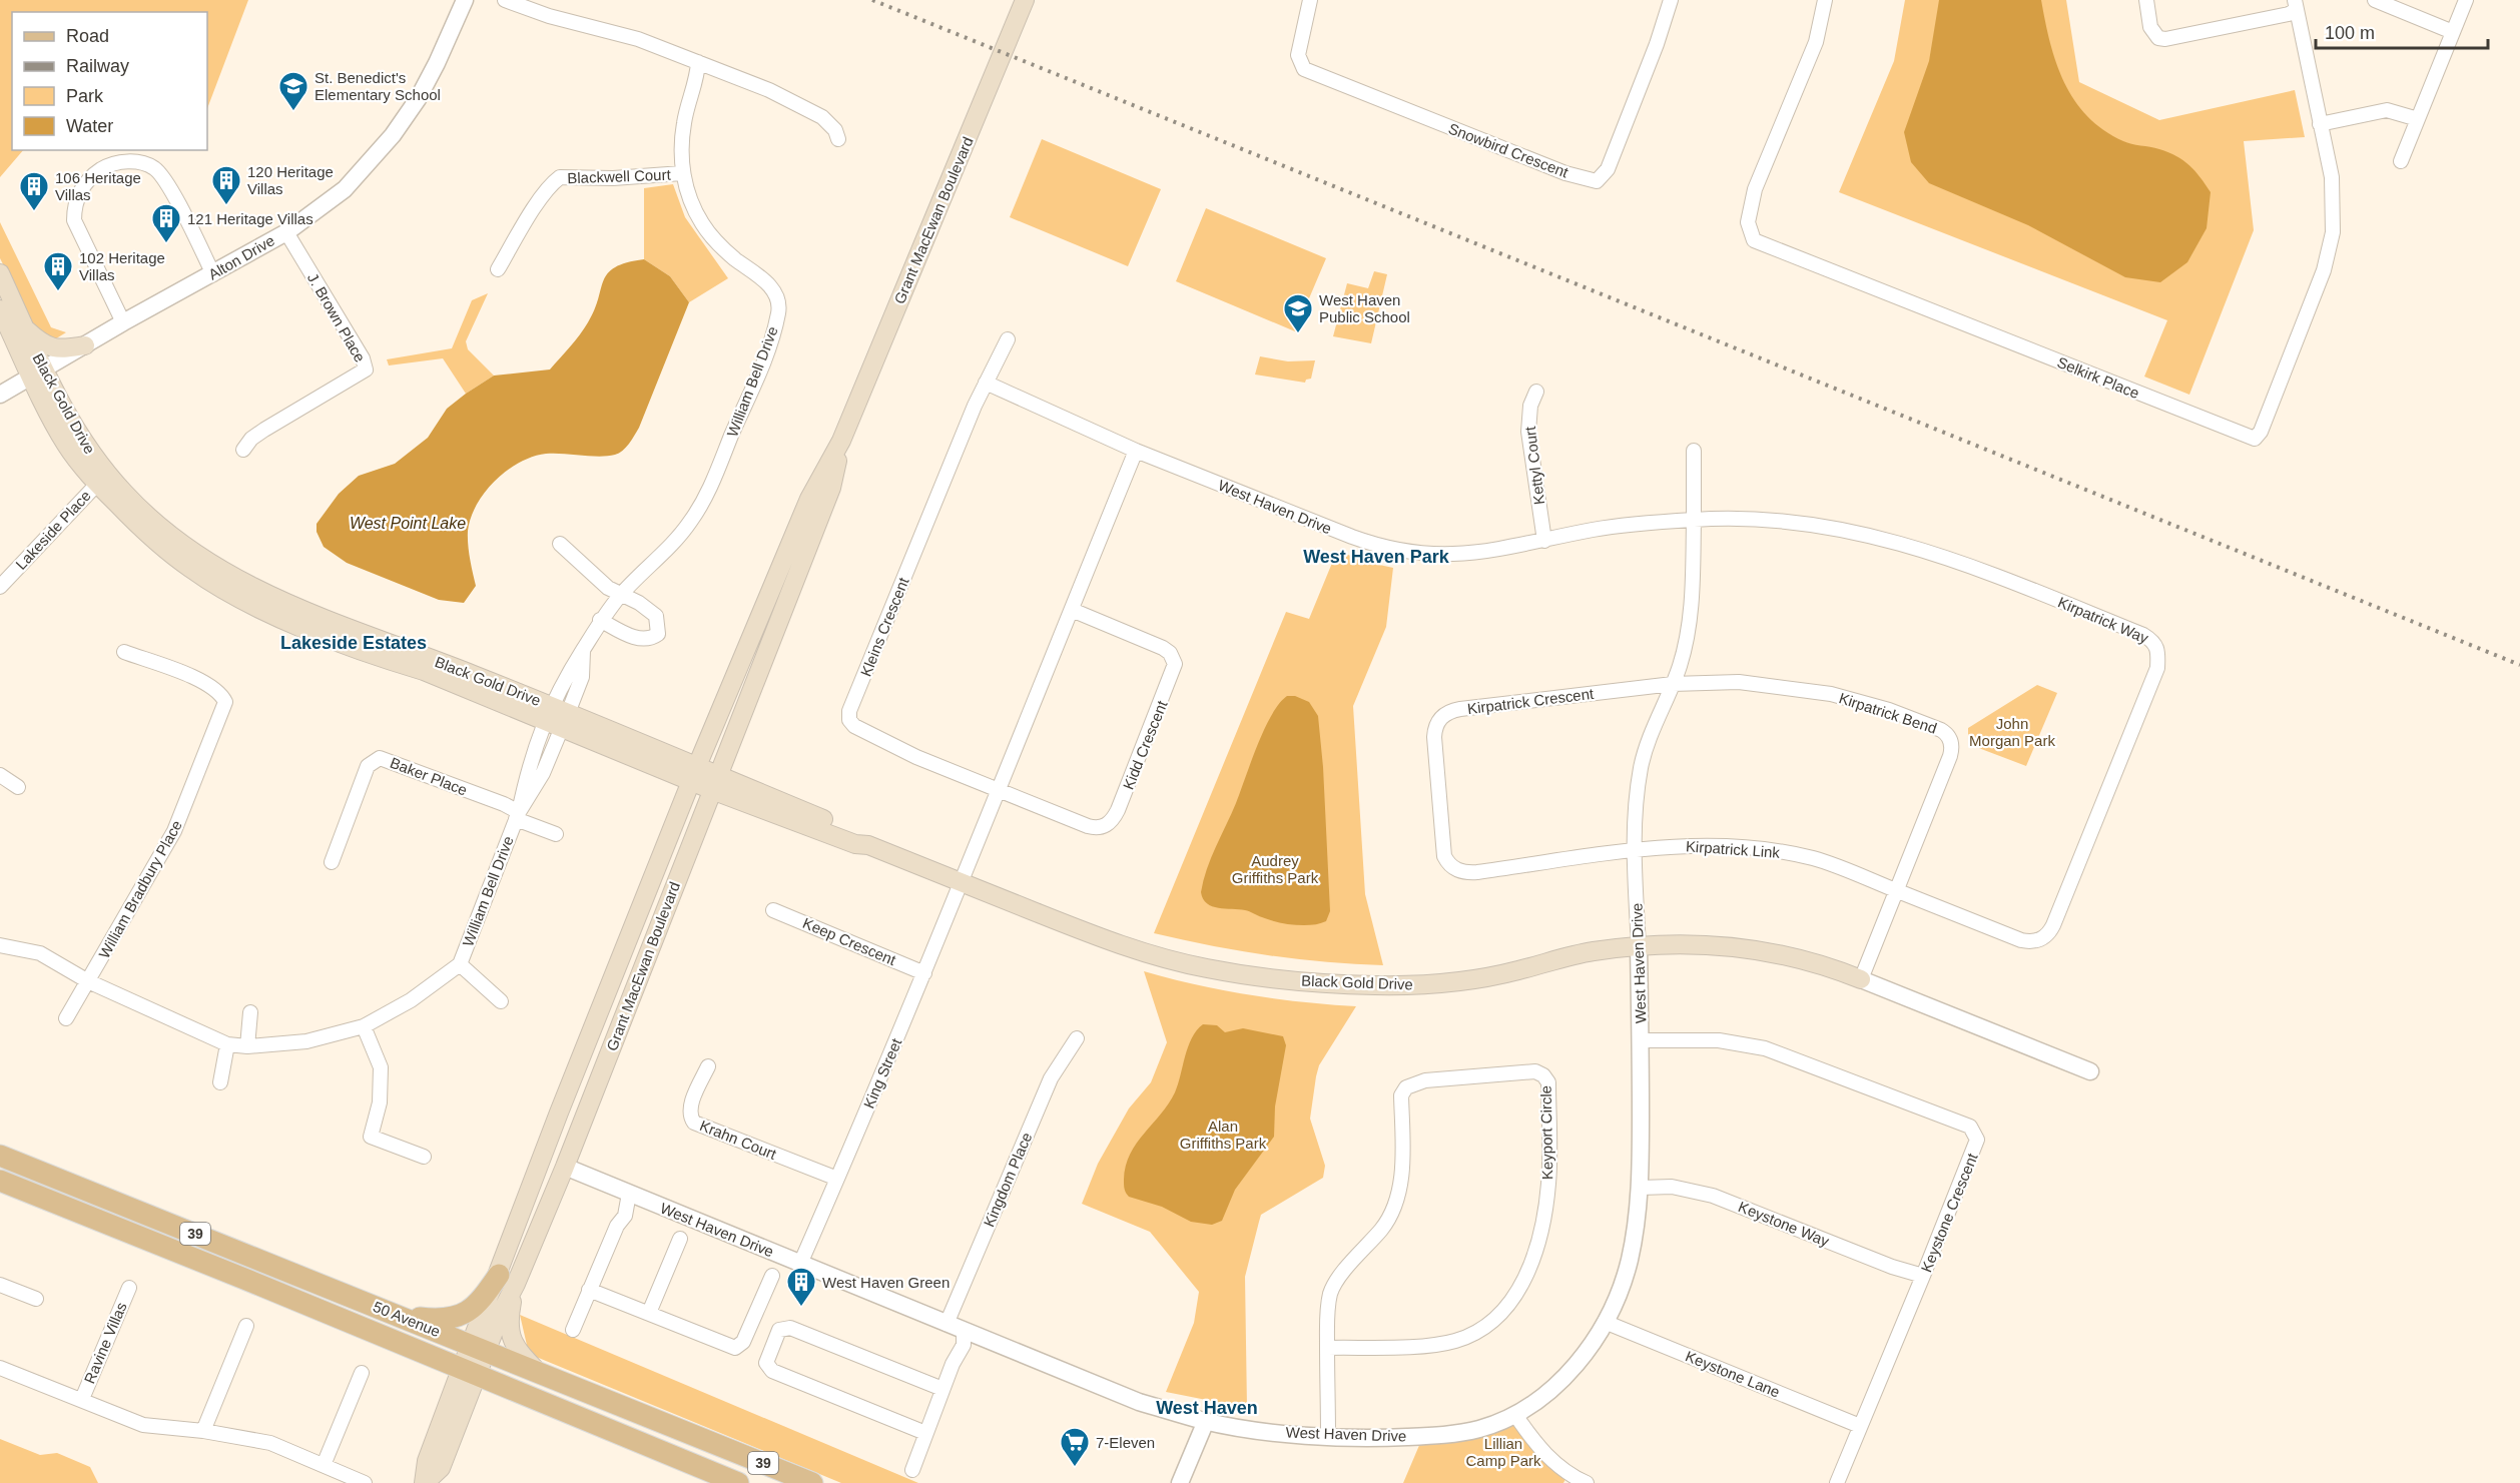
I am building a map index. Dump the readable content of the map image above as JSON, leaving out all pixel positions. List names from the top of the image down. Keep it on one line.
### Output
{"streets":{"main road":["Grant MacEwan Boulevard","Black Gold Drive","39","50 Avenue"],"street":["Snowbird Crescent","Blackwell Court","Alton Drive","J. Brown Place","Selkirk Place","William Bell Drive","Kettyl Court","West Haven Drive","Lakeside Place","Kirpatrick Way","Kleins Crescent","Kirpatrick Crescent","Kirpatrick Bend","Kidd Crescent","Baker Place","Kirpatrick Link","William Bradbury Place","Keep Crescent","King Street","Keyport Circle","Krahn Court","Kingdom Place","Keystone Crescent","Keystone Way","Ravine Villas","Keystone Lane"]},"crossings":[["Blackwell Court","William Bell Drive"],["Grant MacEwan Boulevard","Black Gold Drive"],["Grant MacEwan Boulevard","West Haven Drive"],["Grant MacEwan Boulevard","50 Avenue"],["Alton Drive","J. Brown Place"],["Alton Drive","Black Gold Drive"],["William Bell Drive","Black Gold Drive"],["William Bell Drive","Baker Place"],["William Bell Drive","William Bradbury Place"],["Black Gold Drive","West Haven Drive"],["Black Gold Drive","Lakeside Place"],["Black Gold Drive","Kirpatrick Bend"],["Black Gold Drive","King Street"],["Kettyl Court","West Haven Drive"],["West Haven Drive","Kirpatrick Way"],["West Haven Drive","Kirpatrick Crescent"],["West Haven Drive","Kirpatrick Bend"],["West Haven Drive","Kirpatrick Link"],["West Haven Drive","King Street"],["West Haven Drive","Keyport Circle"],["West Haven Drive","Kingdom Place"],["West Haven Drive","Keystone Crescent"],["West Haven Drive","Keystone Way"],["West Haven Drive","Keystone Lane"],["Kirpatrick Way","Kirpatrick Bend"],["Kirpatrick Way","Kirpatrick Link"],["Kleins Crescent","Kidd Crescent"],["Kirpatrick Crescent","Kirpatrick Bend"],["Kirpatrick Crescent","Kirpatrick Link"],["Kirpatrick Bend","Kirpatrick Link"],["Keep Crescent","King Street"],["King Street","Krahn Court"],["Keystone Crescent","Keystone Way"],["Keystone Crescent","Keystone Lane"]],"districts":["West Haven Park","Lakeside Estates","West Haven"],"water":["West Point Lake"],"parks":["John Morgan Park","Audrey Griffiths Park","Alan Griffiths Park","Lillian Camp Park"],"places":{"school or university":["St. Benedict's Elementary School","West Haven Public School"],"building":["120 Heritage Villas","106 Heritage Villas","121 Heritage Villas","102 Heritage Villas","West Haven Green"],"supermarket":["7-Eleven"]},"legend":["Road","Railway","Park","Water"],"scale_bar":"100 m"}
